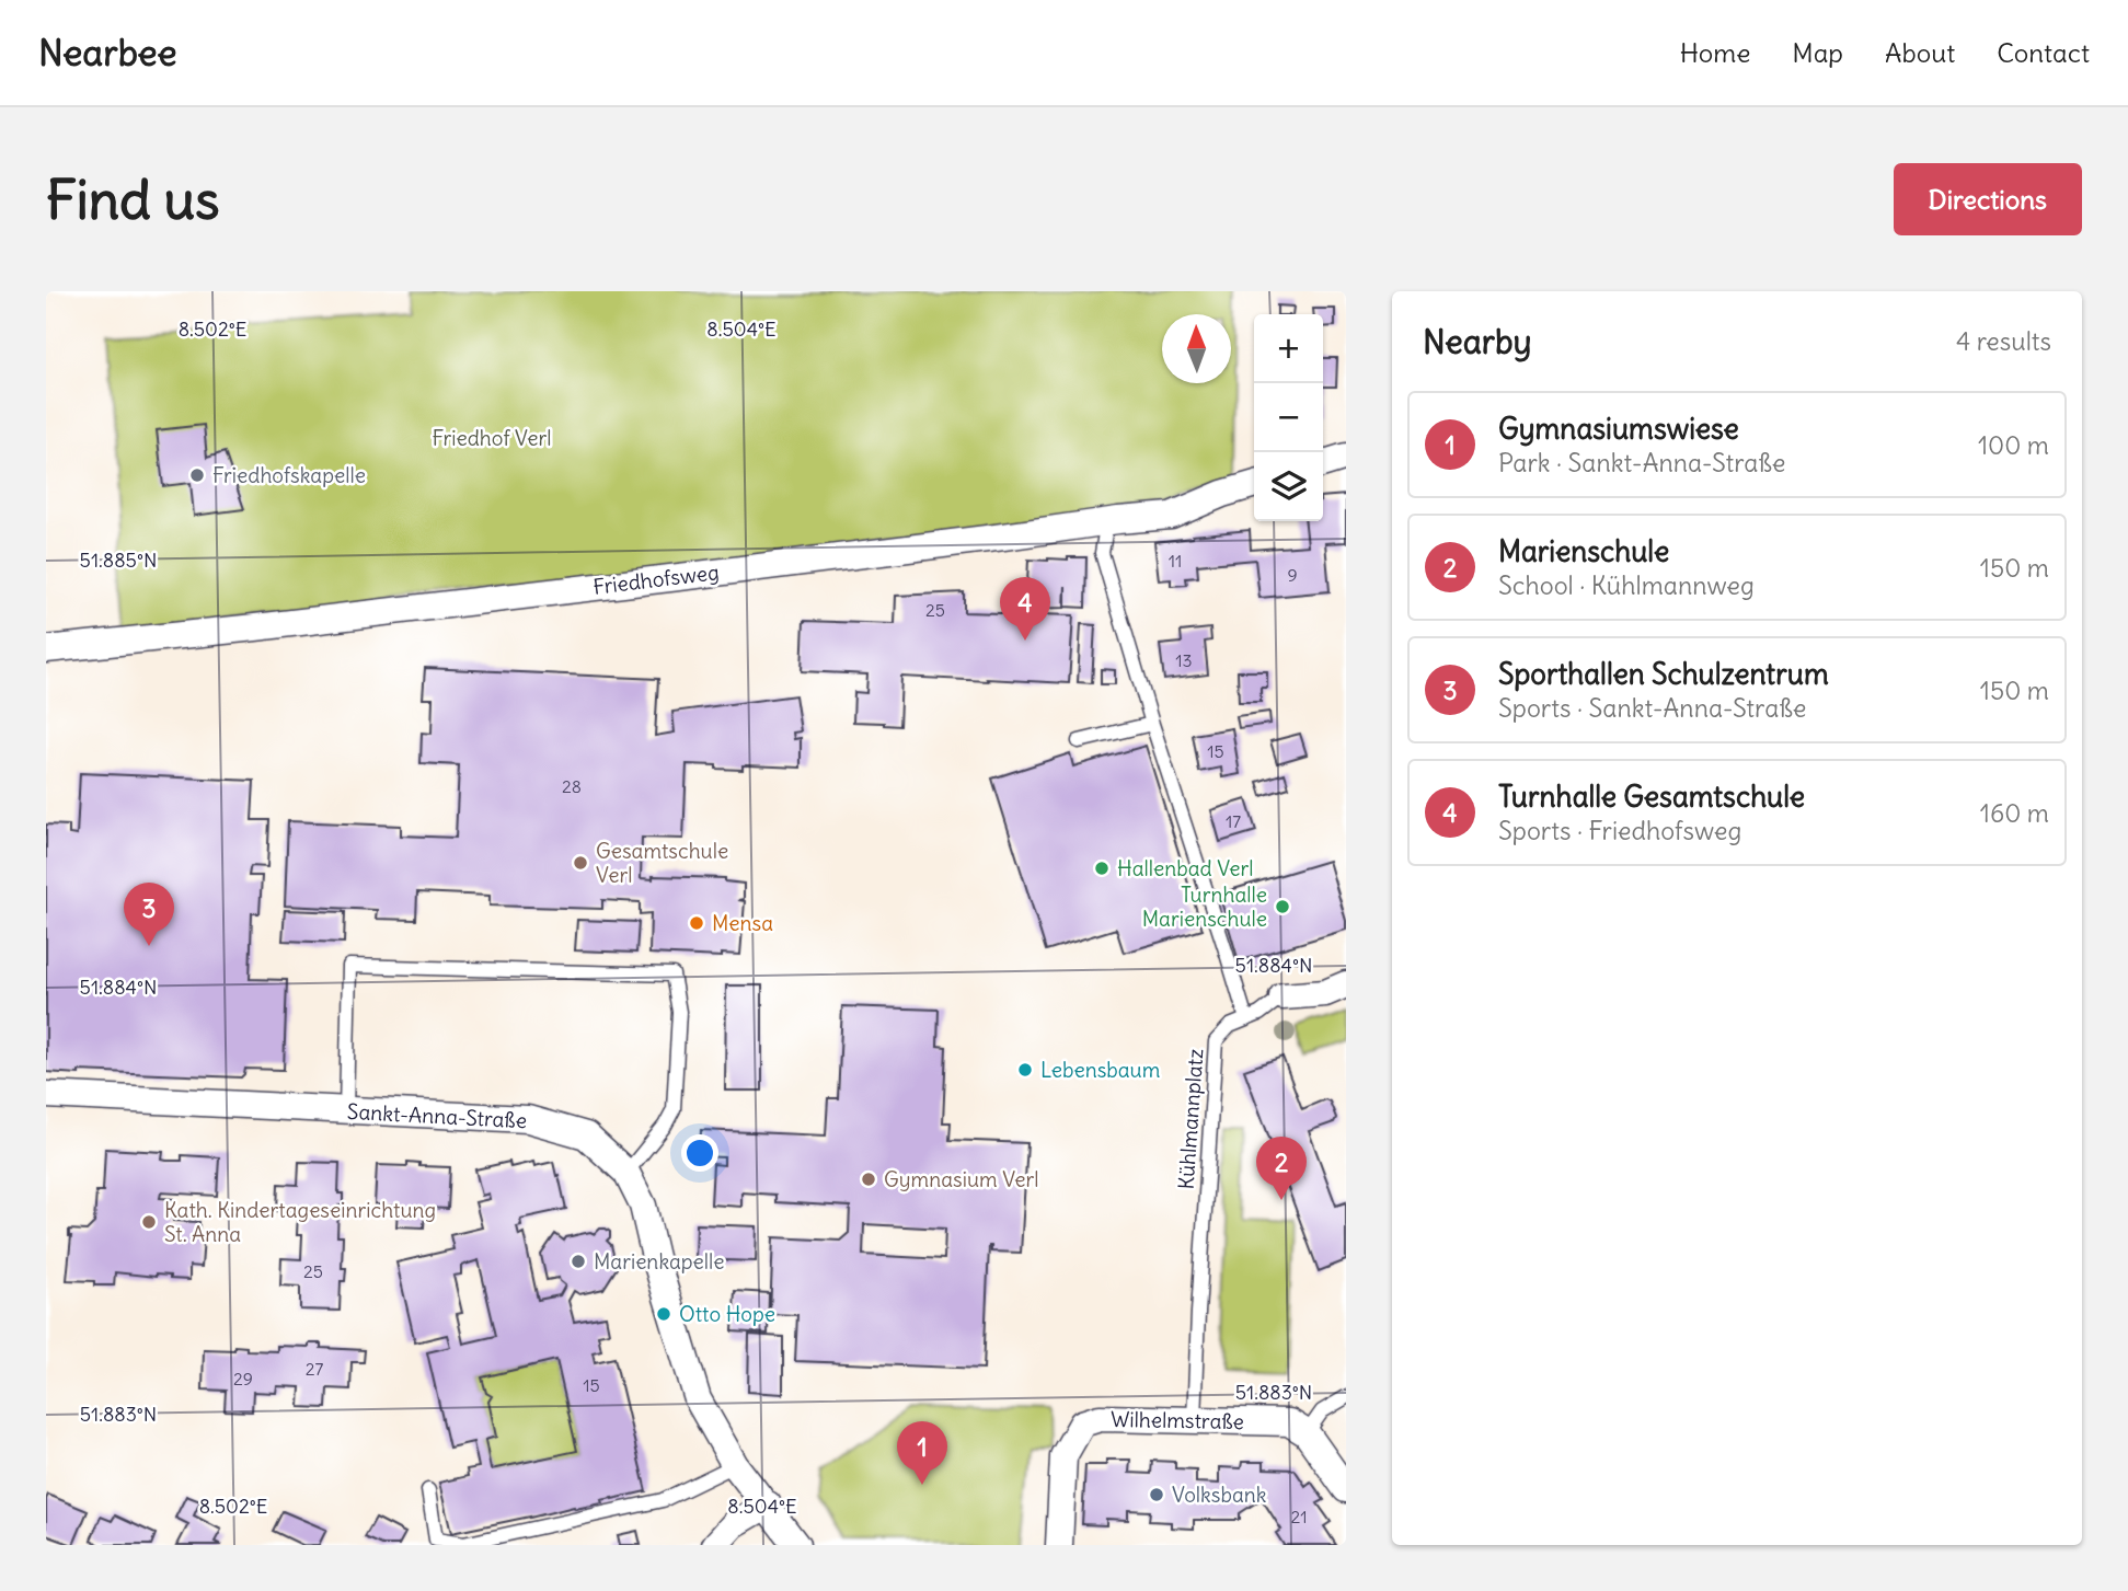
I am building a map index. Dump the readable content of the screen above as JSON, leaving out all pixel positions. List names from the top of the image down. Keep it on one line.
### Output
{"streets":{"street":["Friedhofsweg","Sankt-Anna-Straße","Wilhelmstraße"],"lane":["Kühlmannplatz"]},"crossings":[["Kühlmannplatz","Wilhelmstraße"]],"parks":["Friedhof Verl"],"places":["Friedhofskapelle","Gesamtschule Verl","Hallenbad Verl","Turnhalle Marienschule","Mensa","Lebensbaum","Gymnasium Verl","Kath. Kindertageseinrichtung St. Anna","Marienkapelle","Otto Hope","Volksbank"],"house_numbers":["11","9","25","13","15","28","17","25","27","29","15","21"],"north":"top","page":{"header":"Nearbee","nav":["Home","Map","About","Contact"],"buttons":"Directions","title":"Find us","heading":["Nearby","4 results"],"map_buttons":["+","−"],"list":[{"mark":"1","name":"Gymnasiumswiese","note":"Park · Sankt-Anna-Straße","value":"100 m"},{"mark":"2","name":"Marienschule","note":"School · Kühlmannweg","value":"150 m"},{"mark":"3","name":"Sporthallen Schulzentrum","note":"Sports · Sankt-Anna-Straße","value":"150 m"},{"mark":"4","name":"Turnhalle Gesamtschule","note":"Sports · Friedhofsweg","value":"160 m"}],"pins":["4","3","2","1"]},"coordinates":["8.502°E","8.504°E","51.885°N","51.884°N","51.883°N"]}
